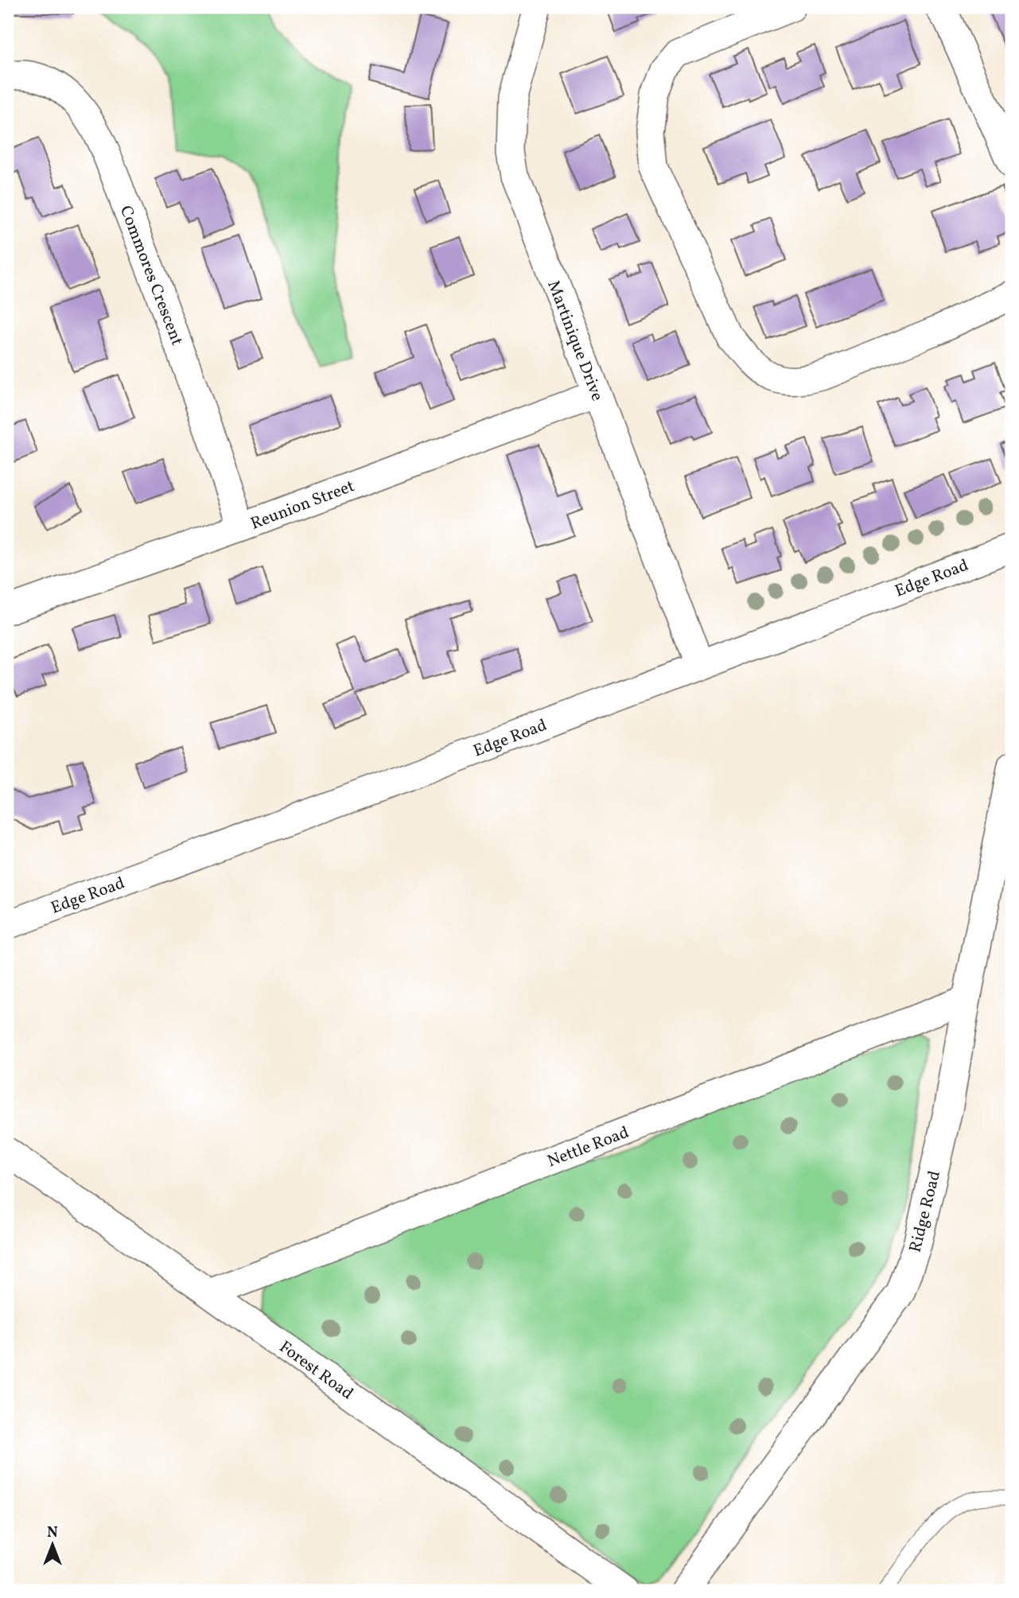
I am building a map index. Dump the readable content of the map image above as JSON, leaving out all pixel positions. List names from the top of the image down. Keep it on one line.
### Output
{"streets":{"street":["Commores Crescent","Martinique Drive","Reunion Street","Edge Road","Nettle Road","Ridge Road","Forest Road"]},"crossings":[["Commores Crescent","Reunion Street"],["Martinique Drive","Reunion Street"],["Martinique Drive","Edge Road"],["Nettle Road","Ridge Road"],["Nettle Road","Forest Road"]],"north":"top"}
